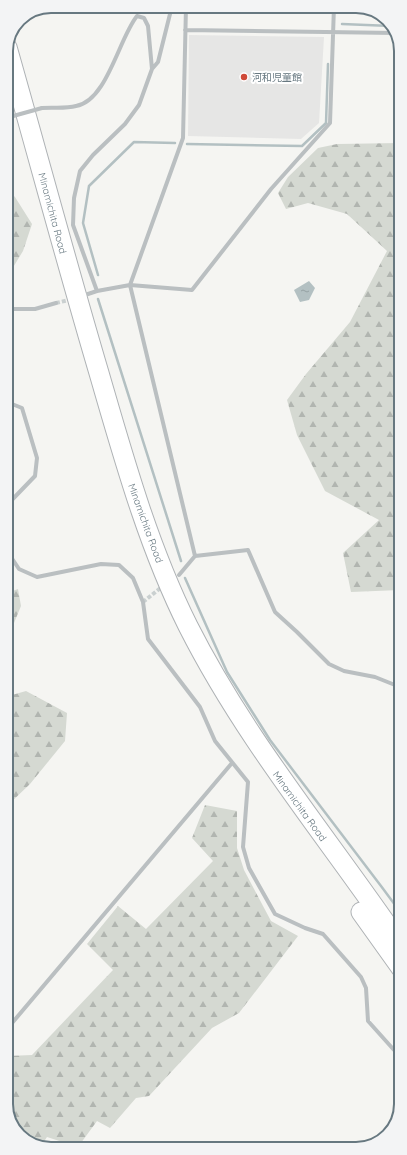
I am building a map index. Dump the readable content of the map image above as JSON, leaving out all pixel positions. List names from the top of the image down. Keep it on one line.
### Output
{"streets":{"highway":["Minamichita Road"]},"places":["河和児童館"]}
